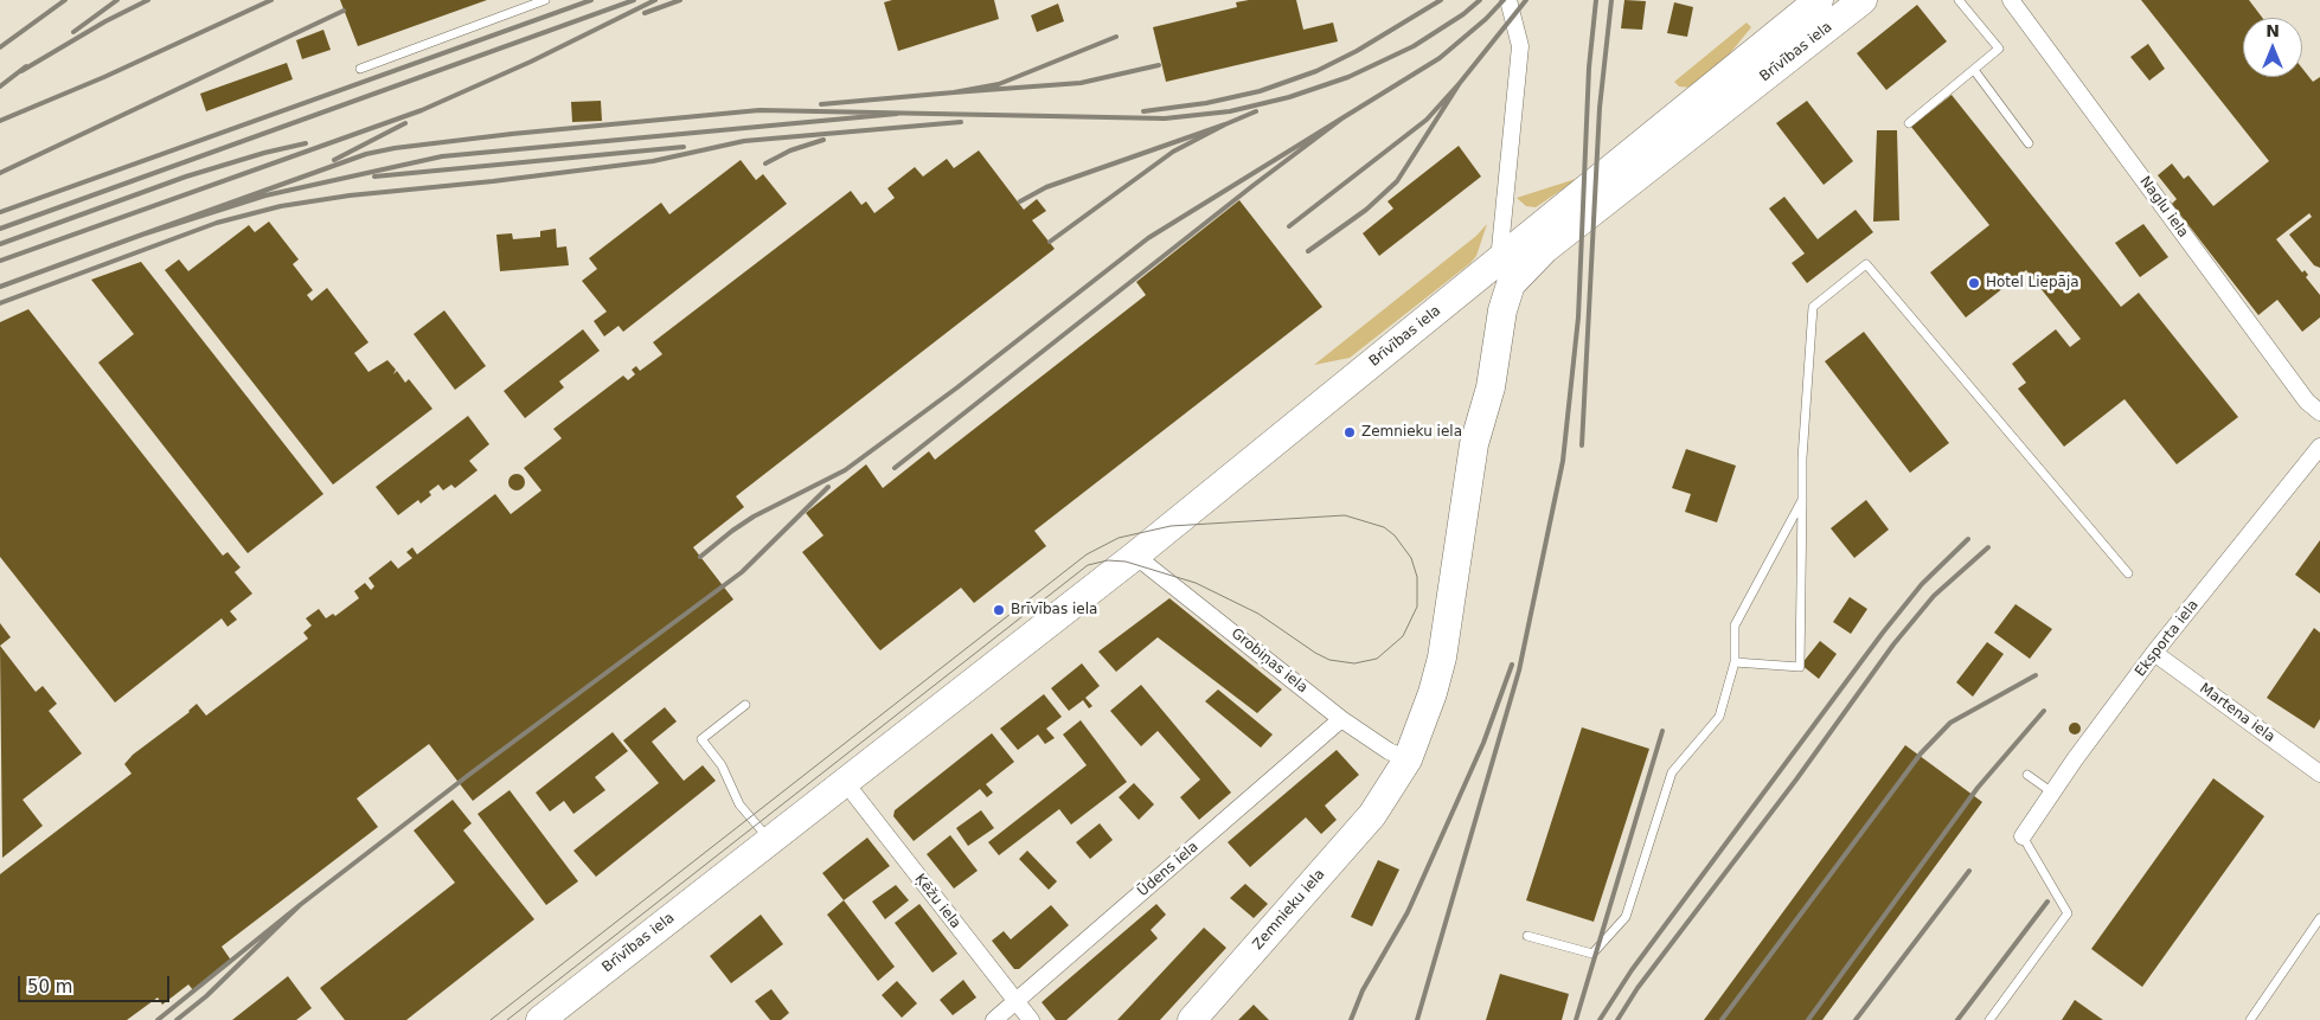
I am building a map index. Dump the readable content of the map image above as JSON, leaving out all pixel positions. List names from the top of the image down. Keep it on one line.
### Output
{"streets":{"highway":["Brīvības iela","Zemnieku iela"],"street":["Naglu iela","Eksporta iela","Grobiņas iela","Martena iela","Ūdens iela","Ķēžu iela"]},"crossings":[["Brīvības iela","Grobiņas iela"],["Brīvības iela","Ķēžu iela"],["Brīvības iela","Zemnieku iela"],["Eksporta iela","Martena iela"],["Grobiņas iela","Ūdens iela"],["Grobiņas iela","Zemnieku iela"],["Ūdens iela","Ķēžu iela"]],"places":["Hotel Liepāja","Zemnieku iela","Brīvības iela"],"scale_bar":"50 m","north":"top"}
